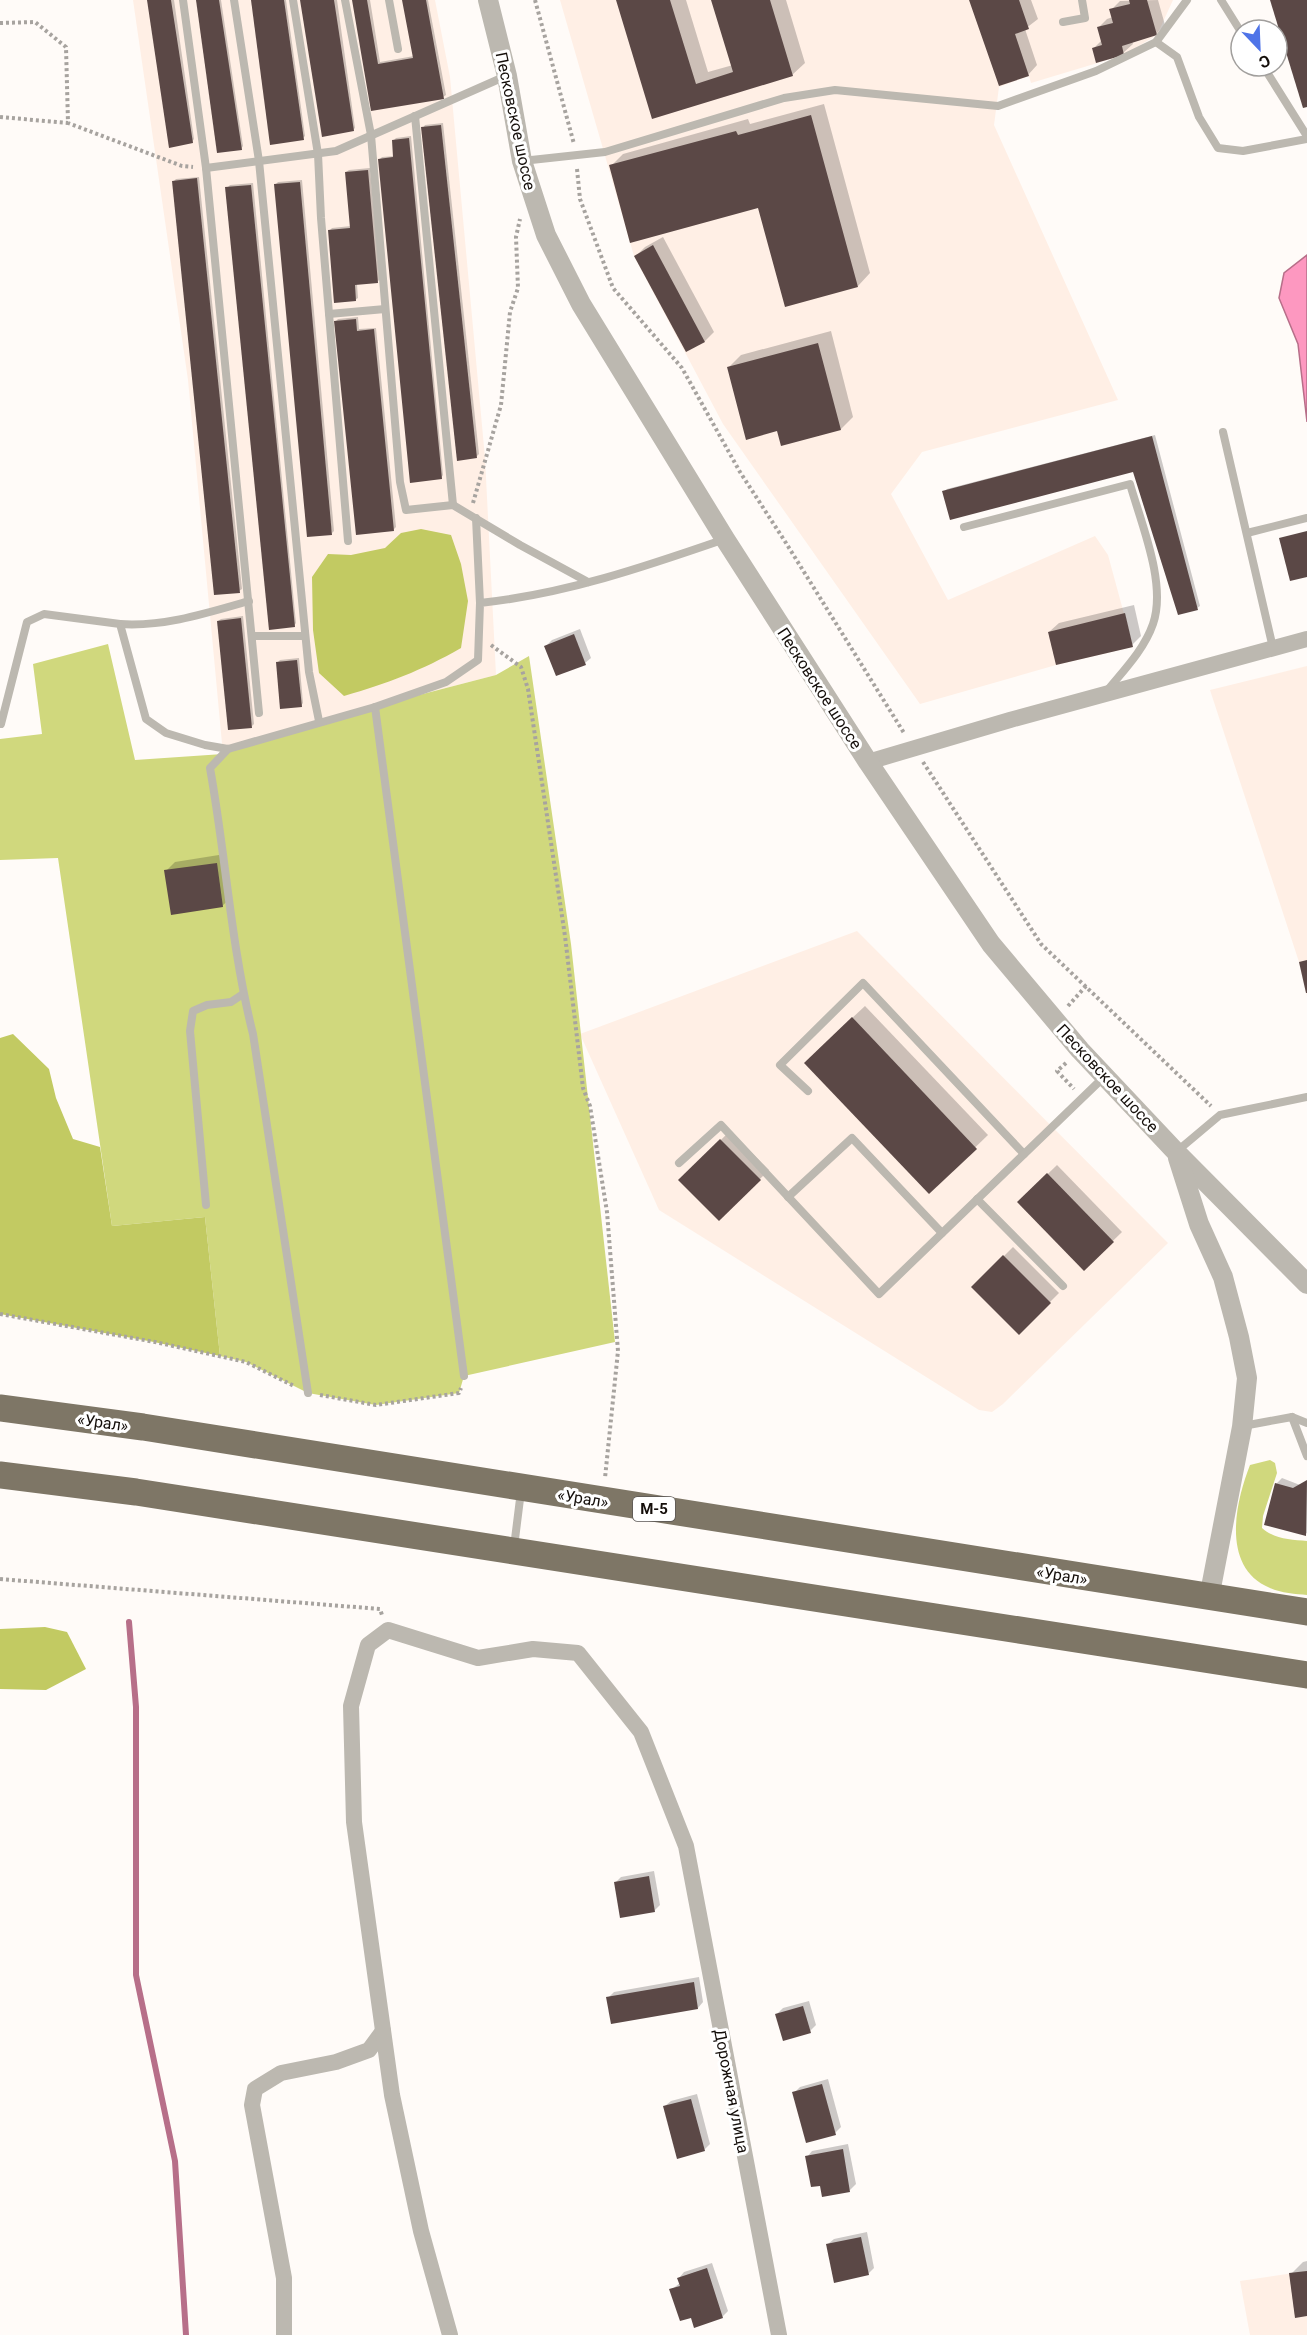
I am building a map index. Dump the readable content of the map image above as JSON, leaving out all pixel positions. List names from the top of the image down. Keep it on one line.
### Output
{"streets":{"highway":["«Урал»","М-5"],"street":["Песковское шоссе","Дорожная улица"]},"north":"bottom right"}
